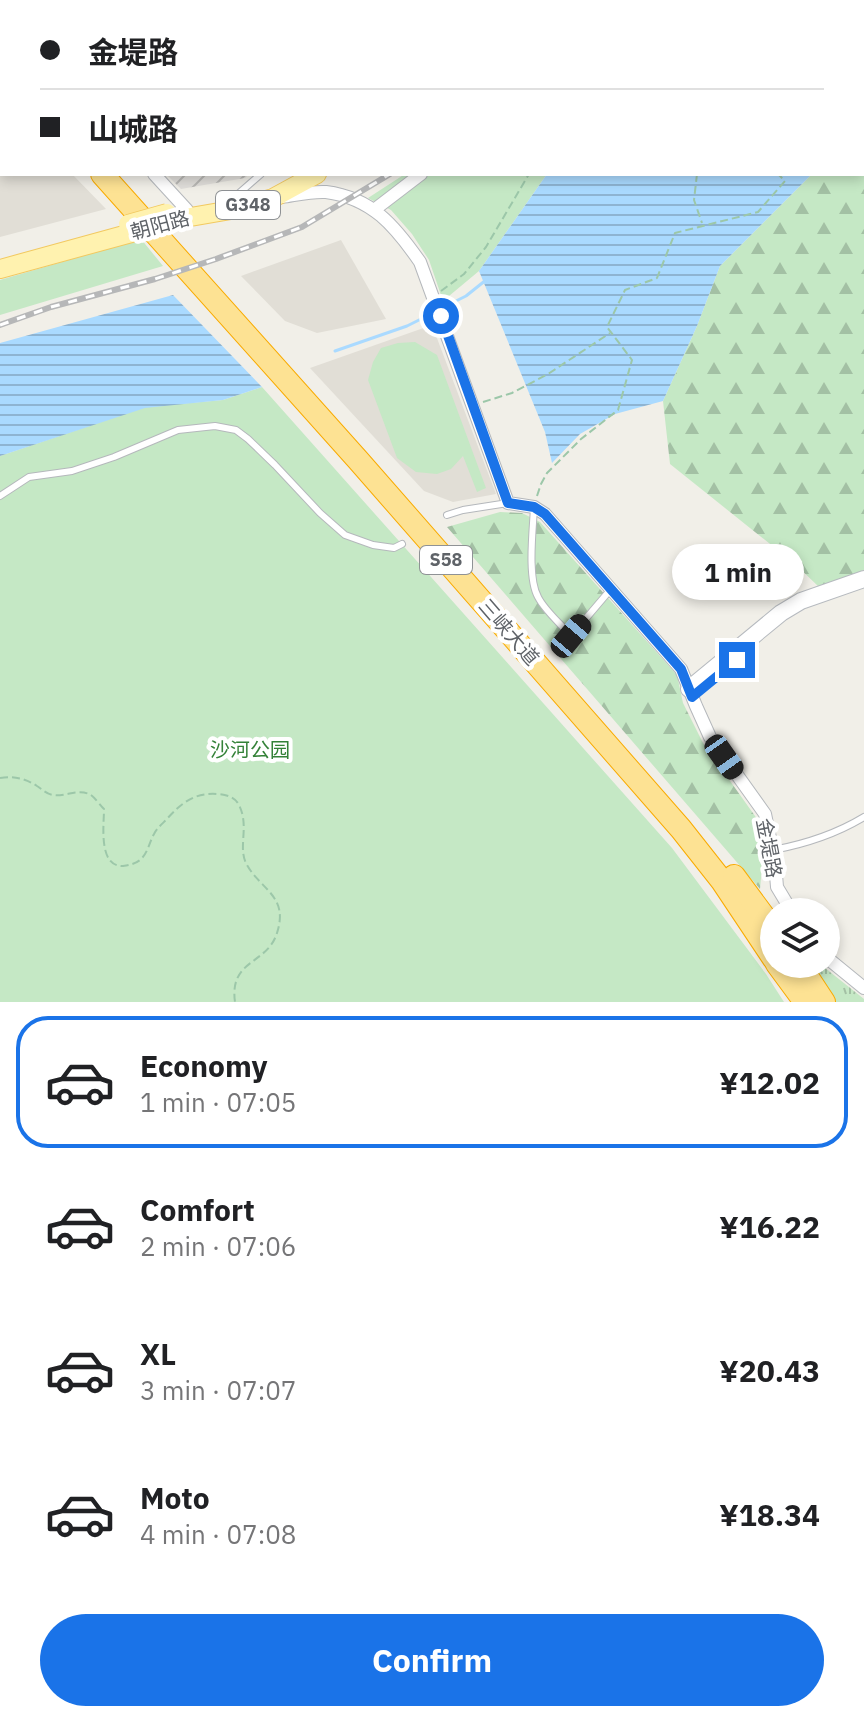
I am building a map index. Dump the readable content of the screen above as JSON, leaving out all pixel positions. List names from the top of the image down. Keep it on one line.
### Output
{"streets":{"highway":["S58","三峡大道"],"main road":["G348","朝阳路"],"street":["金堤路"]},"parks":["沙河公园"],"page":{"banner":["金堤路","山城路"],"bubble":"1 min","list":[{"name":"Economy","note":"1 min · 07:05","value":"¥12.02"},{"name":"Comfort","note":"2 min · 07:06","value":"¥16.22"},{"name":"XL","note":"3 min · 07:07","value":"¥20.43"},{"name":"Moto","note":"4 min · 07:08","value":"¥18.34"}],"buttons":"Confirm"}}
